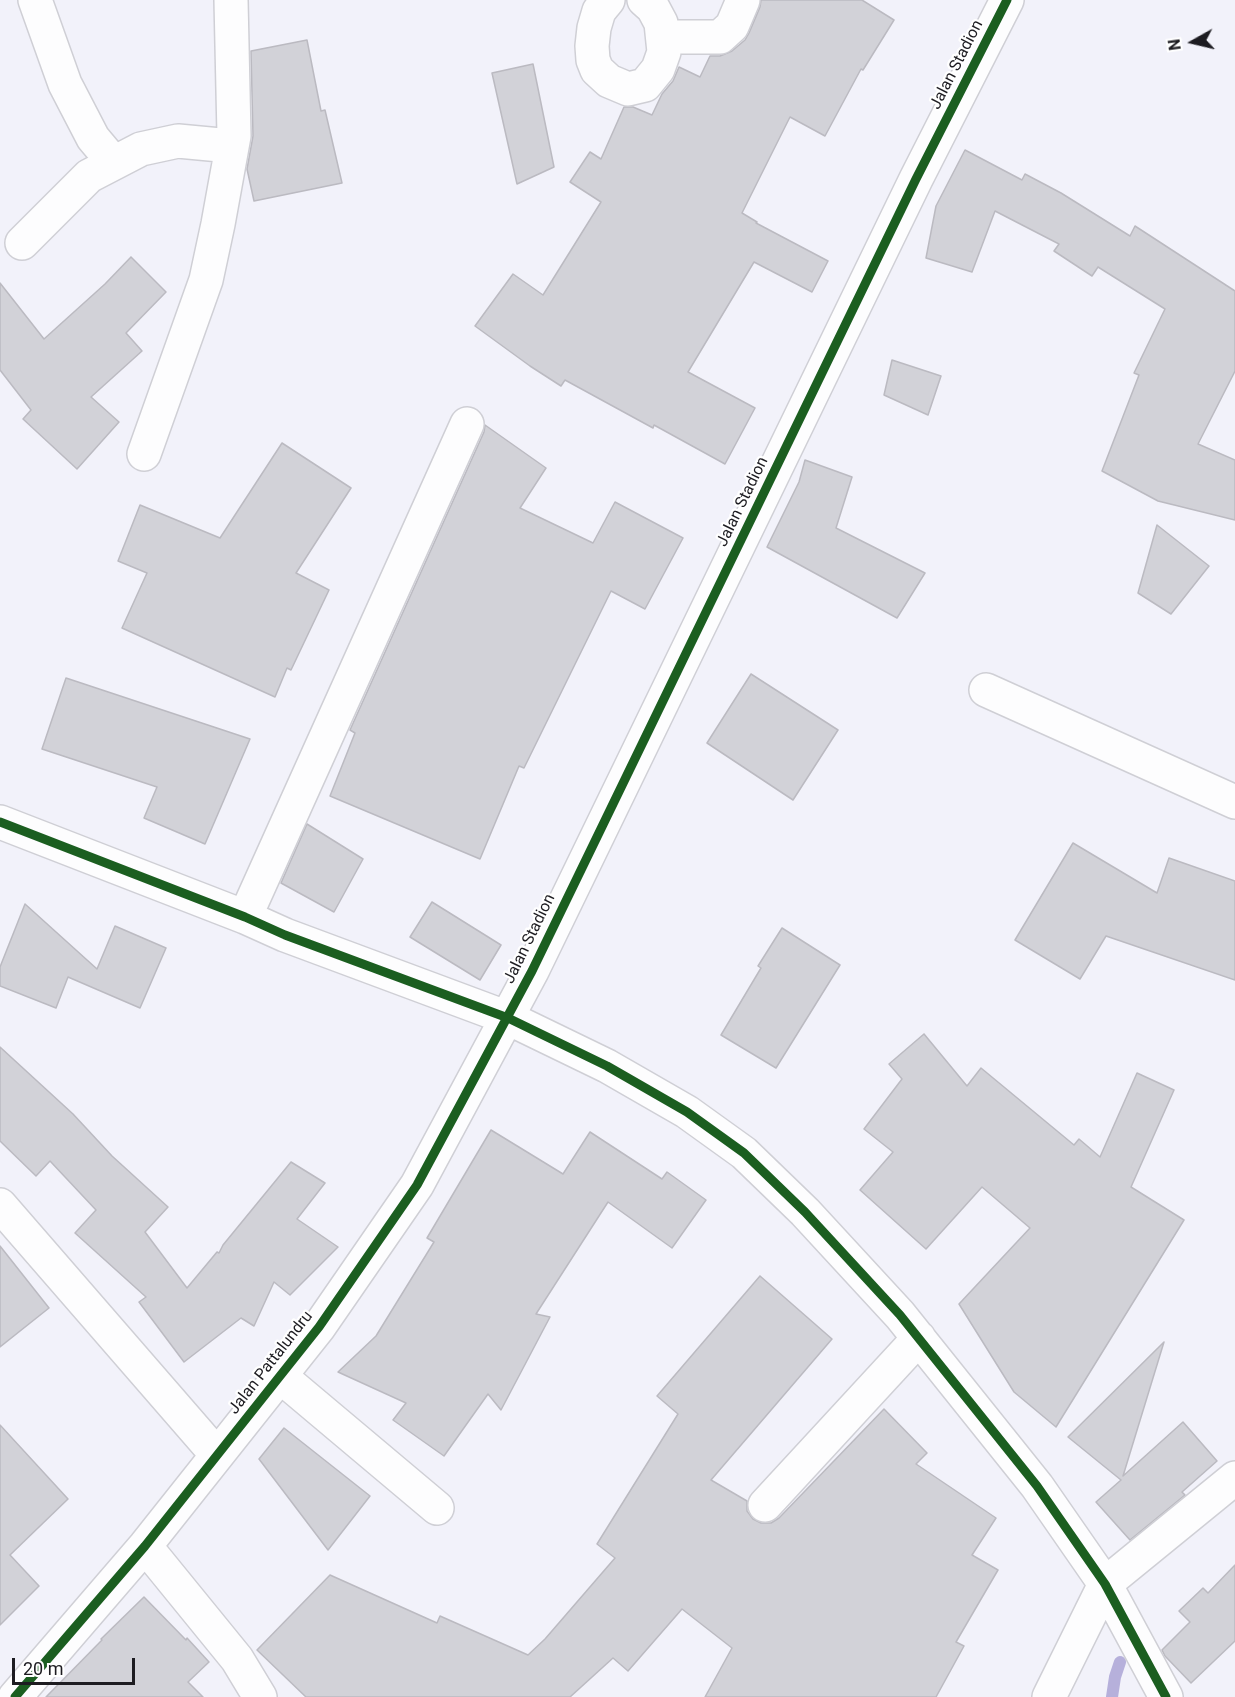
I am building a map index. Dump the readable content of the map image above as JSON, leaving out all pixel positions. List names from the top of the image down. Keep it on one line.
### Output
{"streets":{"street":["Jalan Stadion","Jalan Pattalundru"]},"crossings":[["Jalan Stadion","Jalan Pattalundru"]],"scale_bar":"20 m","north":"left"}
